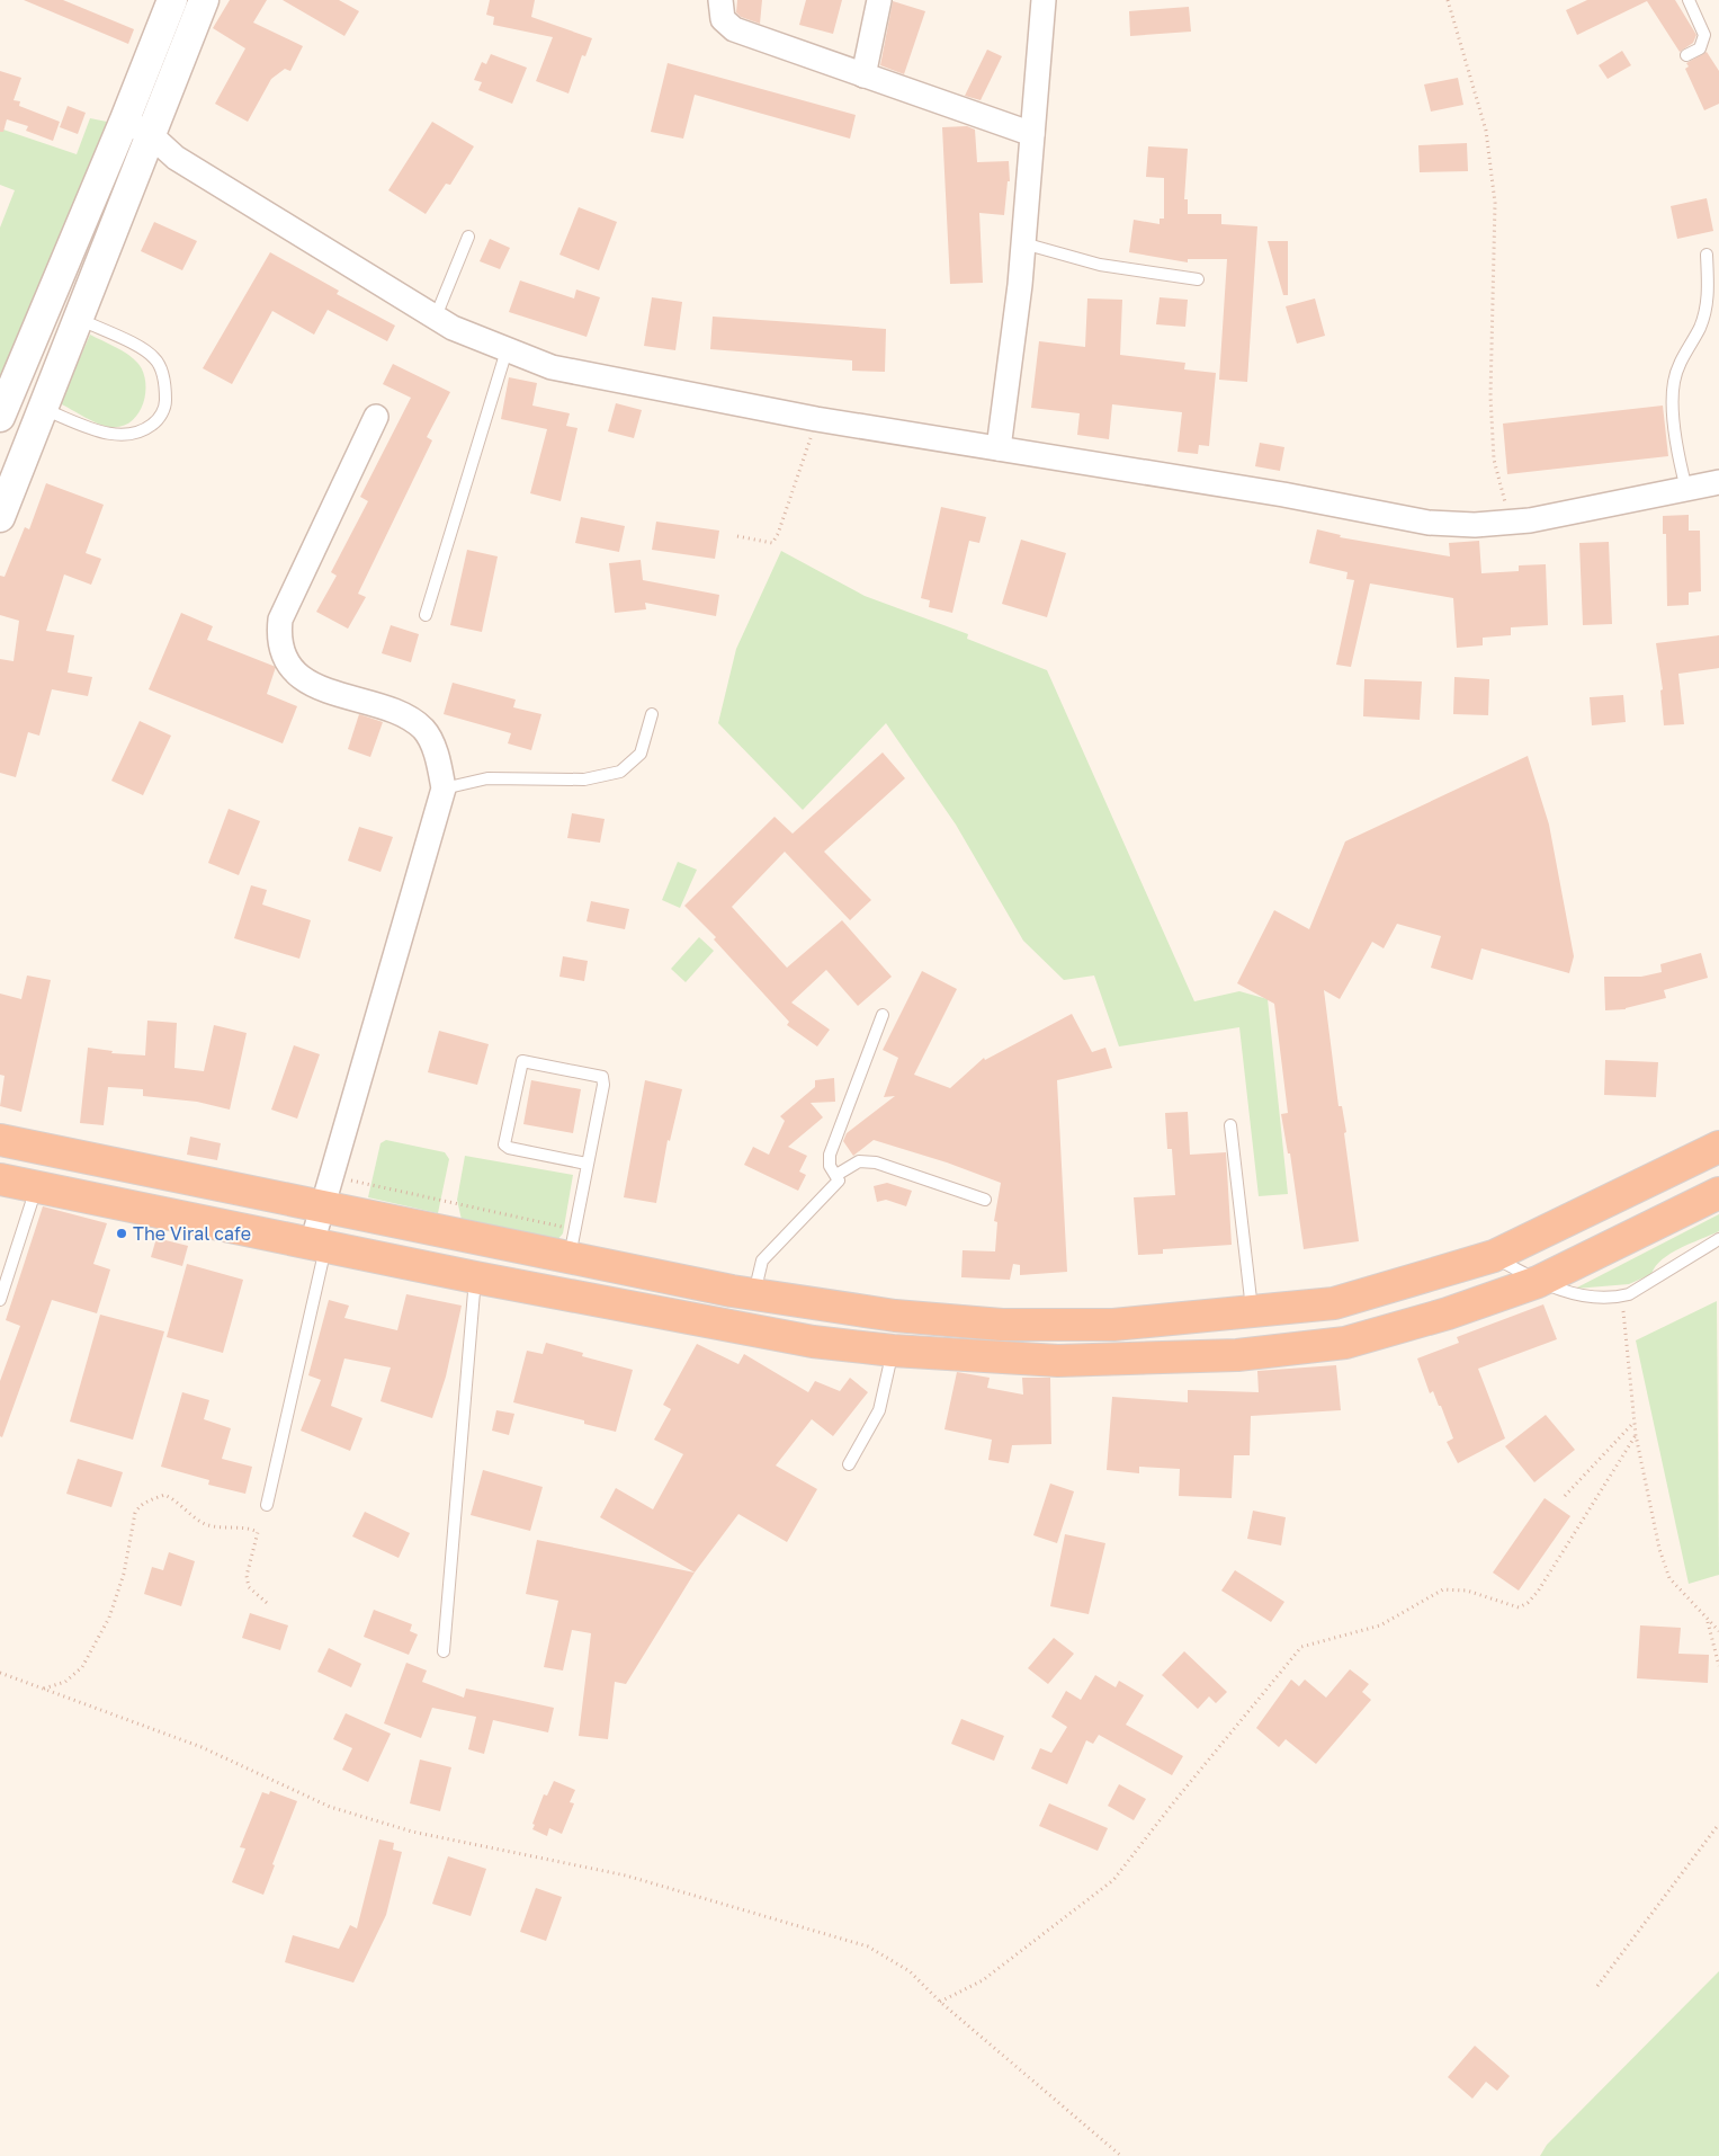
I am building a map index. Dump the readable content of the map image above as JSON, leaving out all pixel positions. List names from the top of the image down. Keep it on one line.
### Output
{"places":["The Viral cafe"]}
